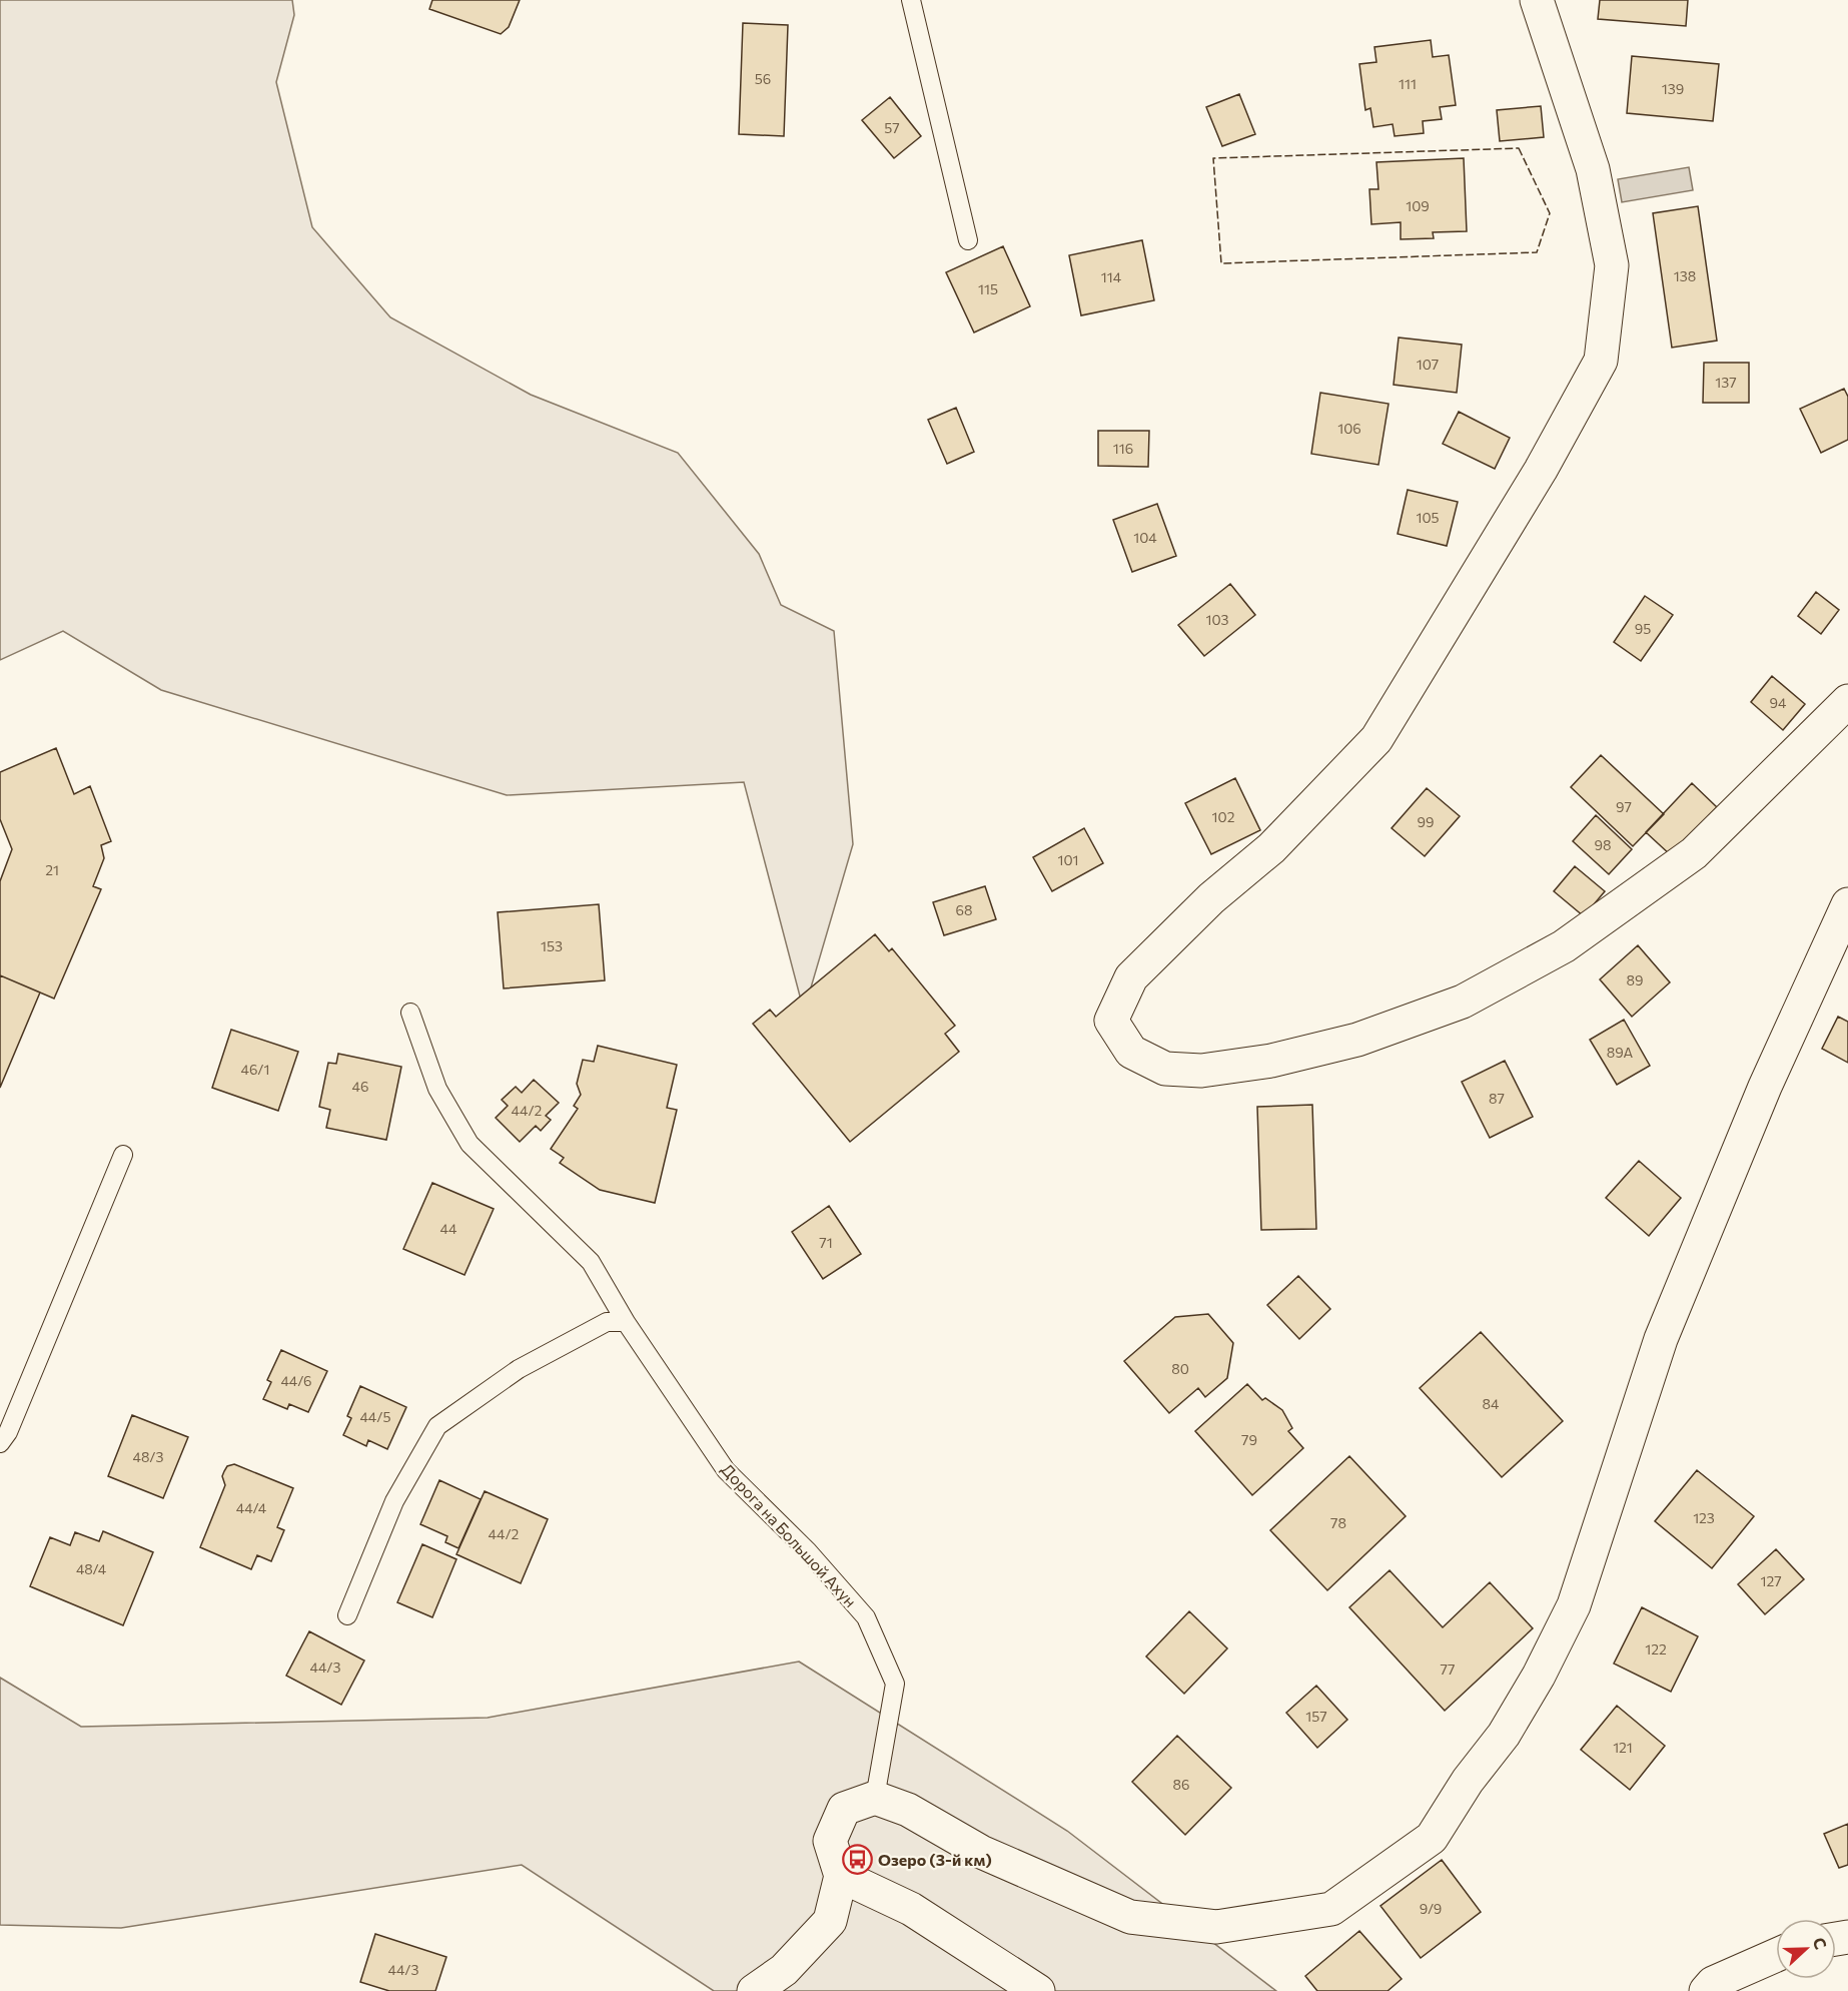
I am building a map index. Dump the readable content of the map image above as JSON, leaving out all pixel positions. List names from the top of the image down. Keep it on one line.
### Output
{"streets":{"lane":["Дорога на Большой Ахун"]},"places":{"bus stop":["Озеро (3-й км)"]},"house_numbers":["56","111","139","57","109","138","114","115","107","137","106","116","105","104","103","95","94","97","102","99","98","101","21","68","153","89","89А","46/1","46","87","44/2","44","71","80","44/6","84","44/5","79","48/3","44/4","123","78","44/2","48/4","127","122","44/3","77","157","121","86","9/9","44/3"],"north":"right"}
